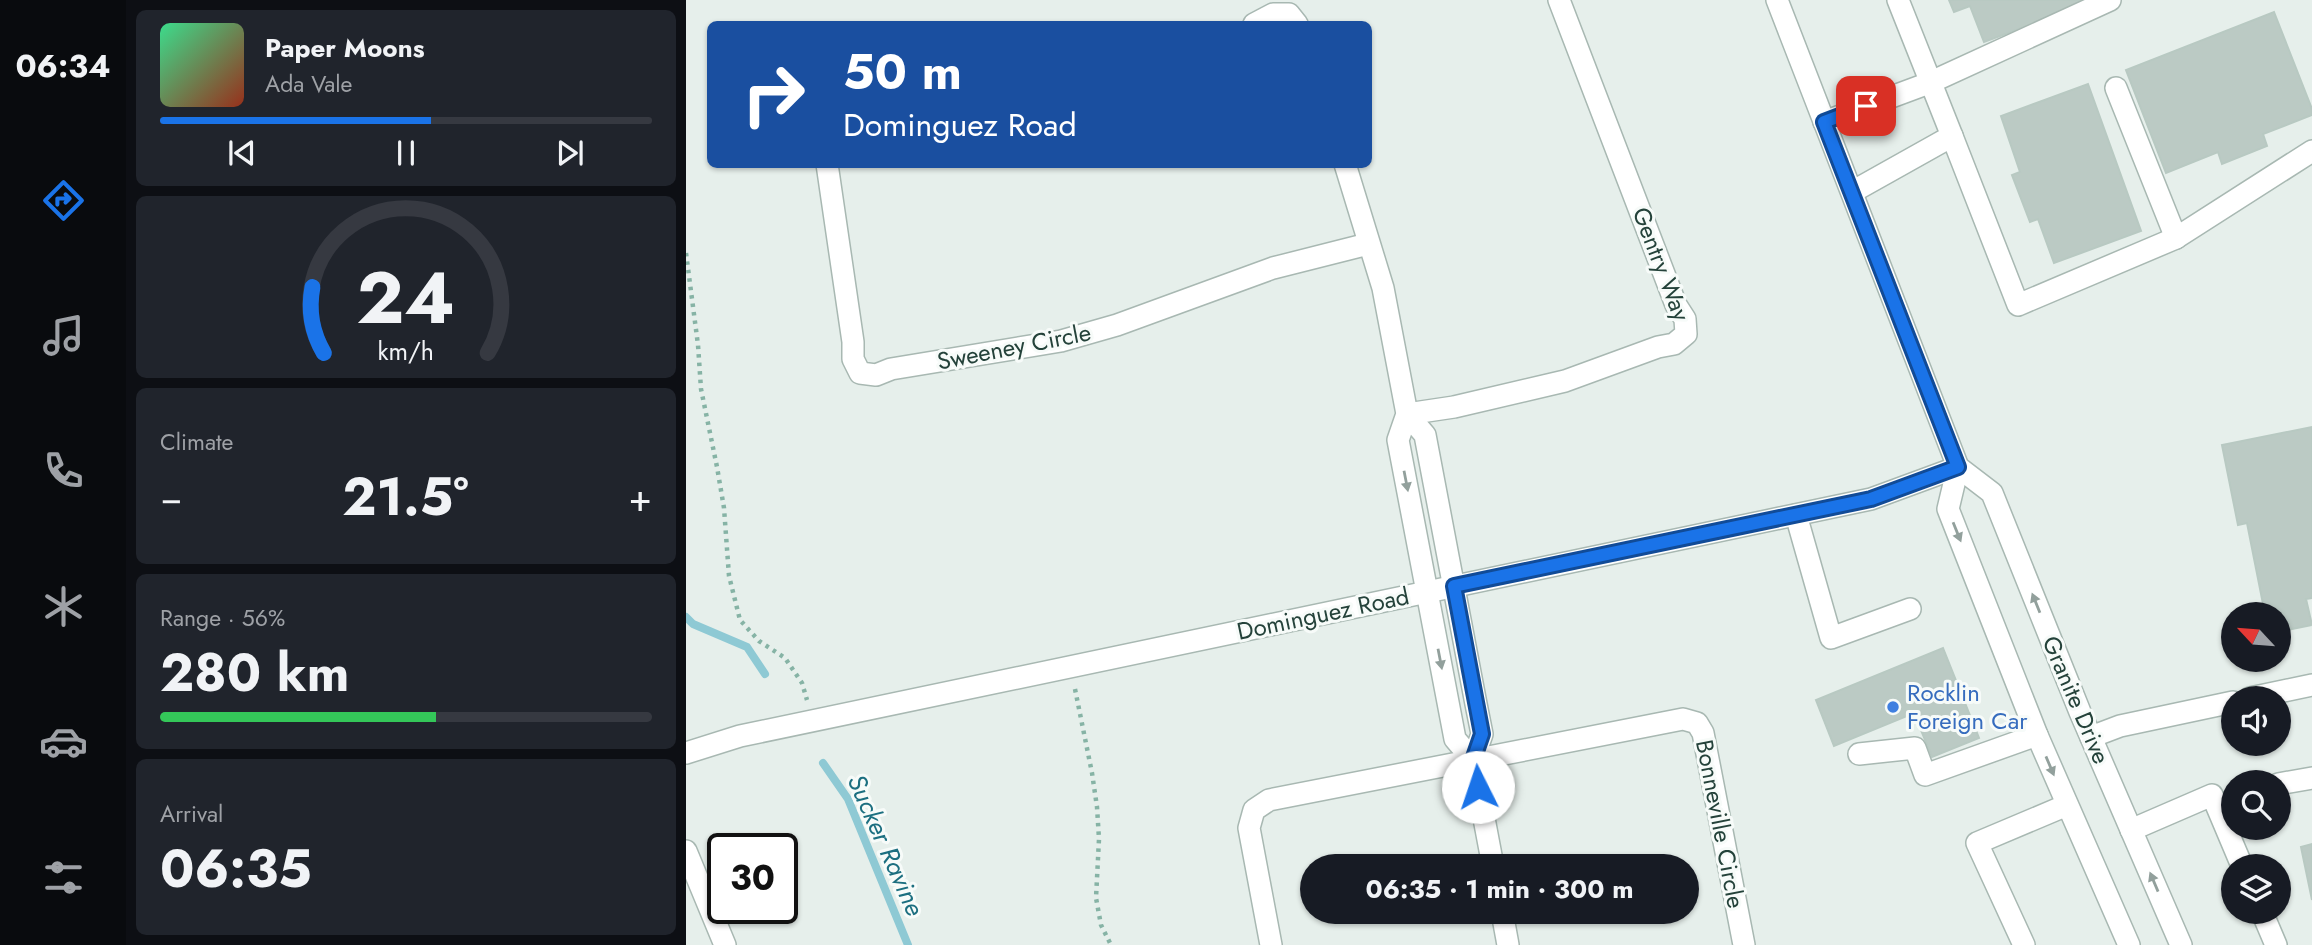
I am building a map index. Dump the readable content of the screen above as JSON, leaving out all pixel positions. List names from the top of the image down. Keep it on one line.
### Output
{"streets":{"street":["Gentry Way","Sweeney Circle","Dominguez Road","Granite Drive","Bonneville Circle"]},"crossings":[["Dominguez Road","Granite Drive"]],"water":["Sucker Ravine"],"places":["Rocklin Foreign Car"],"north":"top left","page":{"tabs":"06:34","turn":["50 m","Dominguez Road"],"song":["Paper Moons","Ada Vale"],"tile":["Climate",["Range · 56%","280 km"],["Arrival","06:35"]],"heat":["−","21.5°","+"],"limit":"30","trip":"06:35 · 1 min · 300 m","gauge":["24","km/h"]}}
